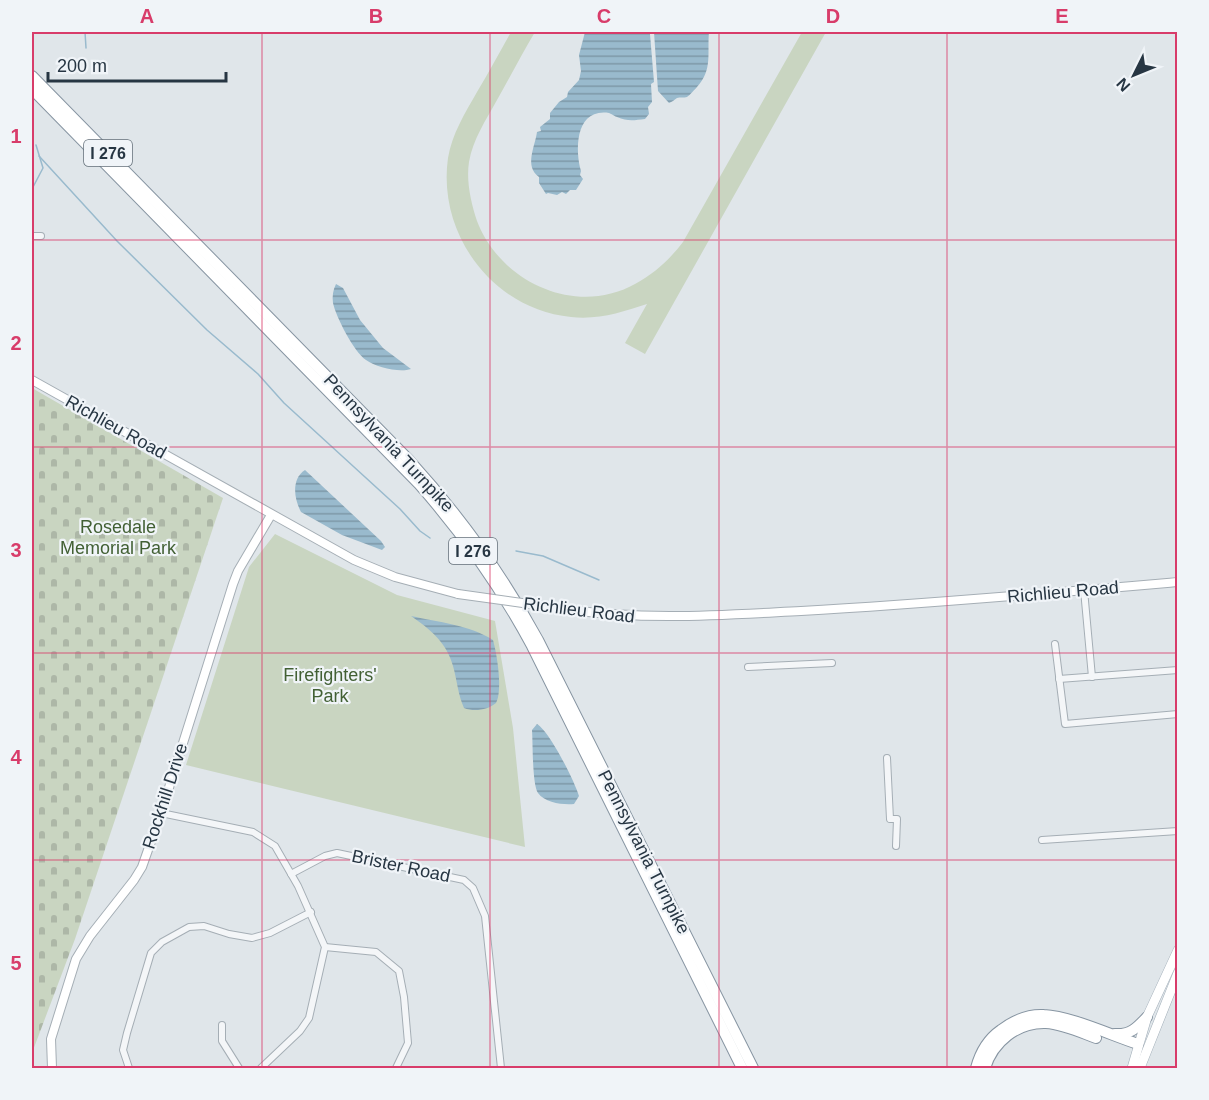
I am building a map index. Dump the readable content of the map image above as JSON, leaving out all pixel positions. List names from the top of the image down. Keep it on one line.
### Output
{"streets":{"highway":["I 276","Pennsylvania Turnpike"],"main road":["Richlieu Road","Rockhill Drive"],"street":["Brister Road"]},"crossings":[["Richlieu Road","Rockhill Drive"]],"parks":["Rosedale Memorial Park","Firefighters' Park"],"scale_bar":"200 m","north":"bottom left","grid":{"columns":["A","B","C","D","E"],"rows":["1","2","3","4","5"]}}
